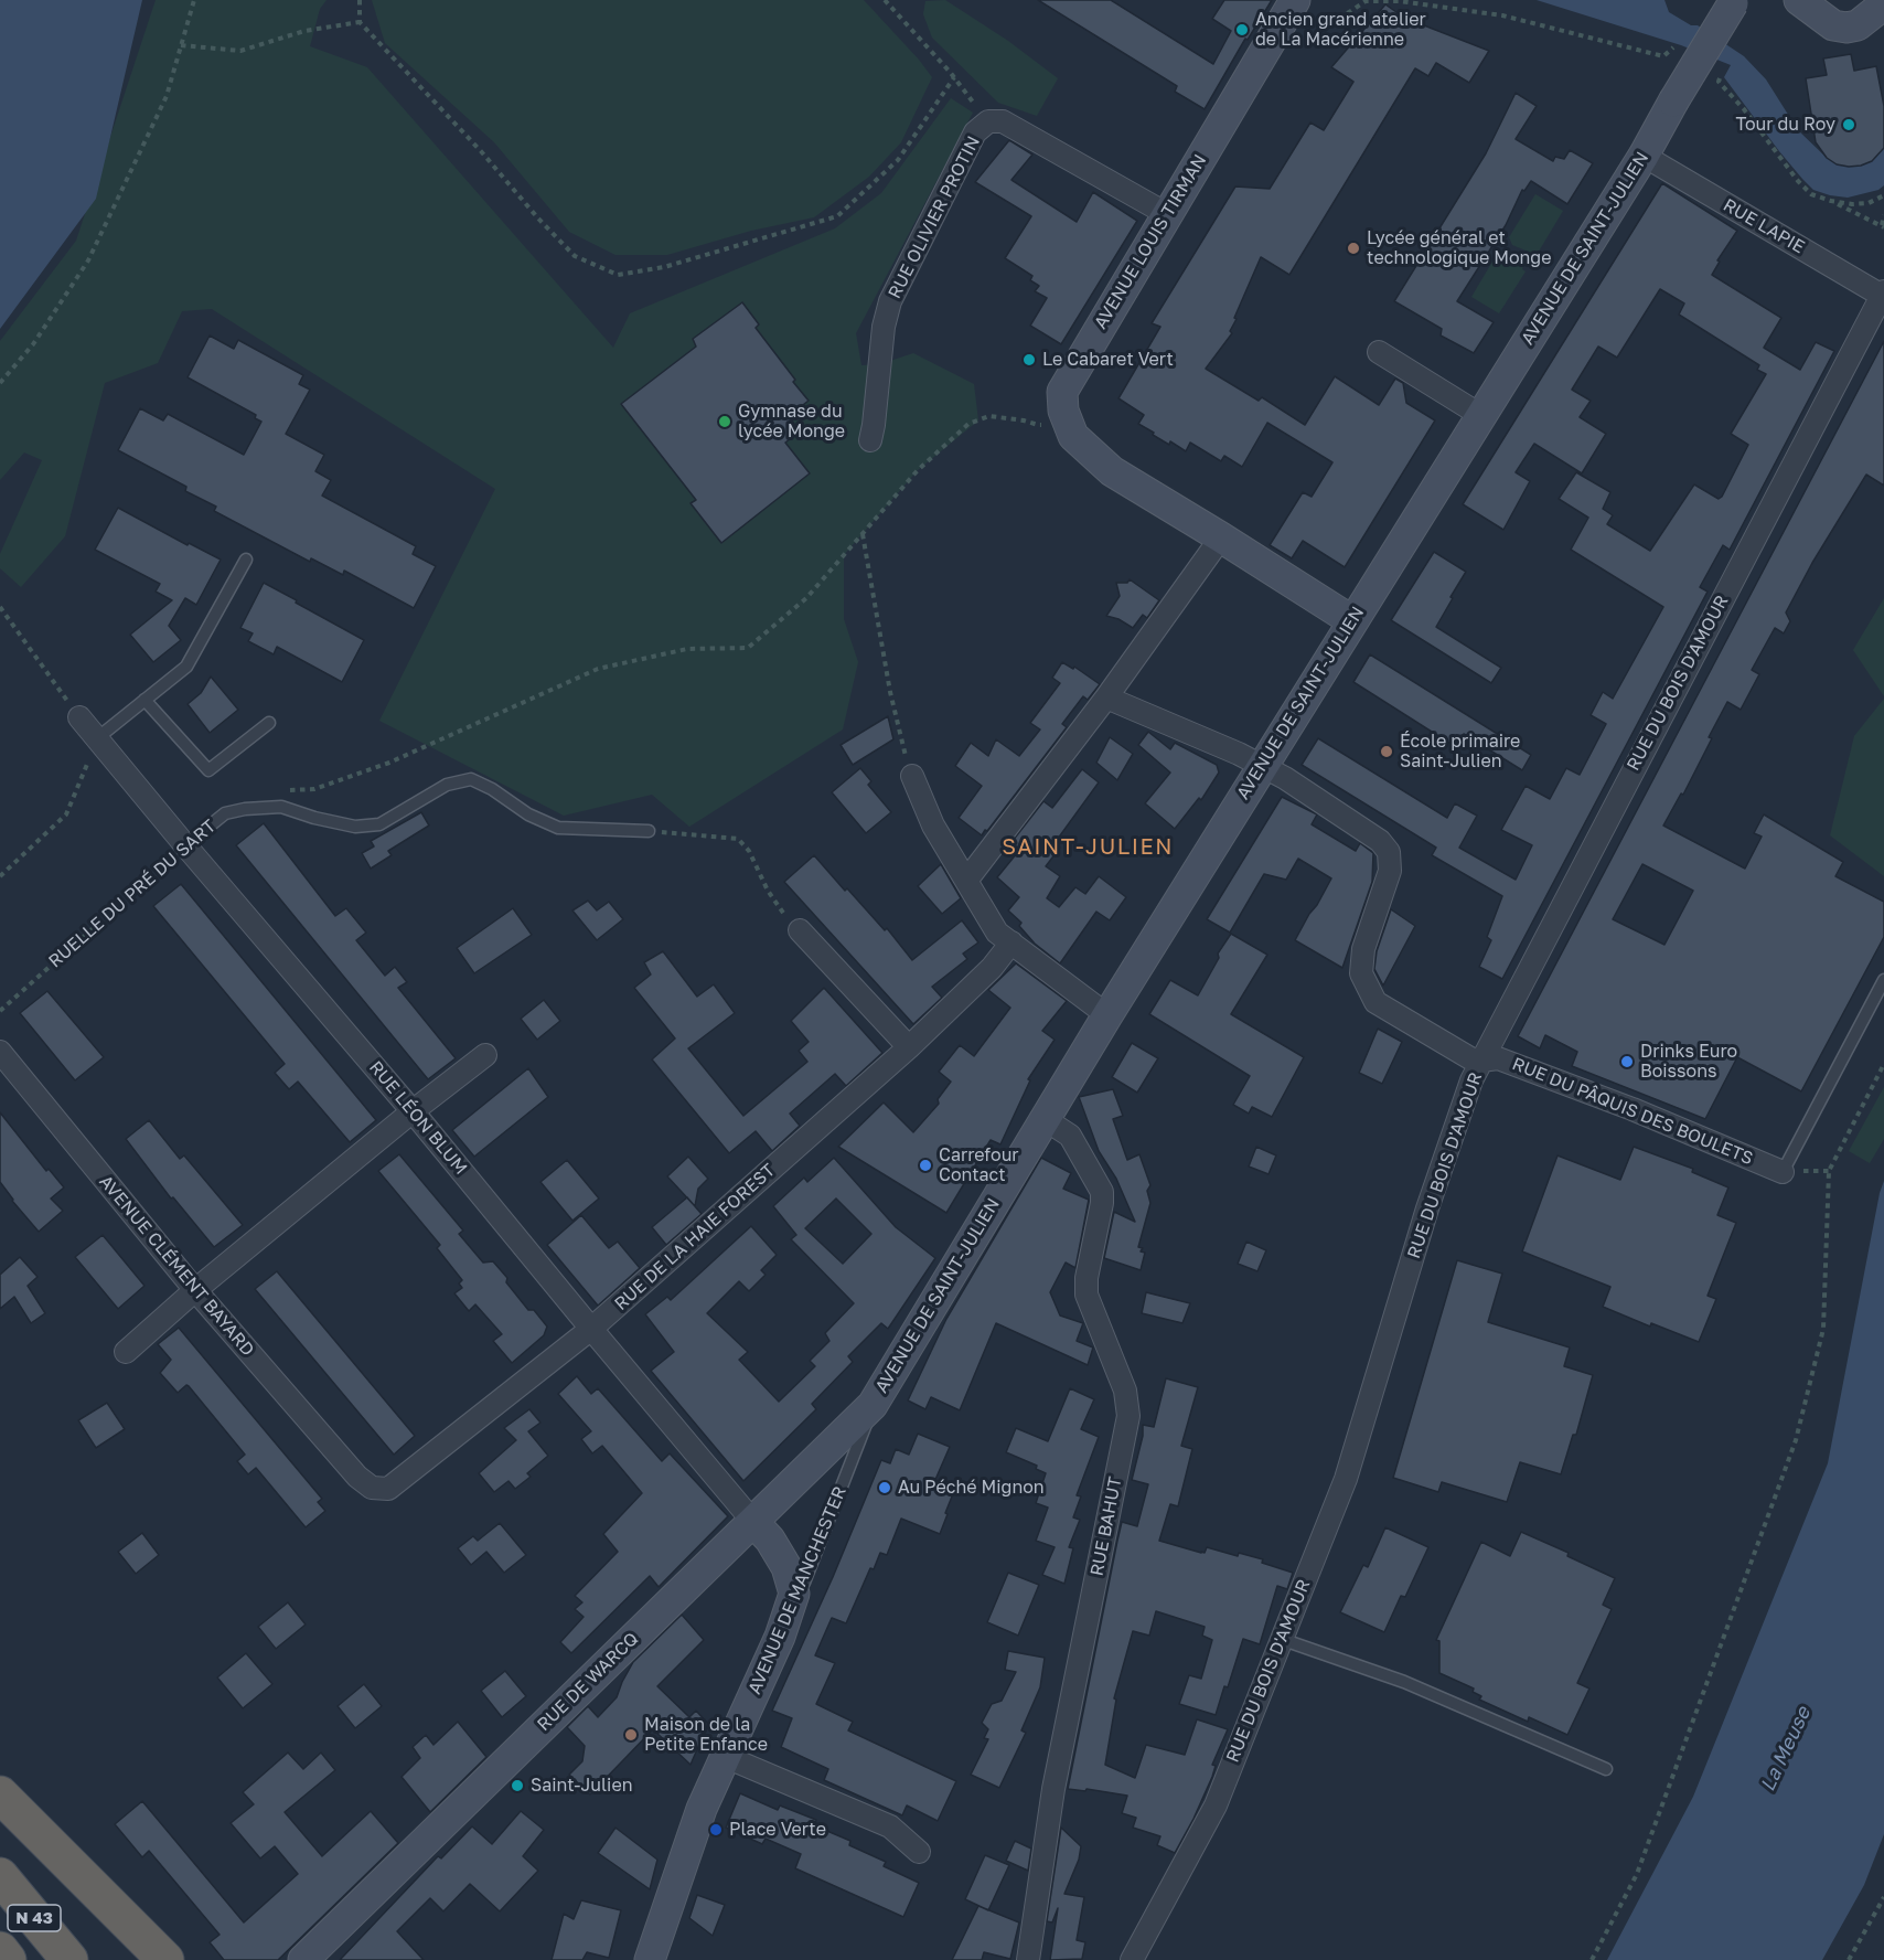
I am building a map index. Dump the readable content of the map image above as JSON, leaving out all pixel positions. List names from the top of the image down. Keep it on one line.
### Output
{"streets":{"highway":["N 43"],"main road":["AVENUE LOUIS TIRMAN","AVENUE DE SAINT-JULIEN","AVENUE DE MANCHESTER","RUE DE WARCQ"],"street":["RUE OLIVIER PROTIN","RUE LAPIE","RUE DU BOIS D'AMOUR","RUE DU PÂQUIS DES BOULETS","RUE LÉON BLUM","RUE DE LA HAIE FOREST","AVENUE CLÉMENT BAYARD","RUE BAHUT"],"lane":["RUELLE DU PRÉ DU SART"]},"crossings":[["RUE OLIVIER PROTIN","AVENUE LOUIS TIRMAN"],["RUE LAPIE","AVENUE DE SAINT-JULIEN"],["RUE LAPIE","RUE DU BOIS D'AMOUR"],["AVENUE DE SAINT-JULIEN","RUE DU PÂQUIS DES BOULETS"],["AVENUE DE SAINT-JULIEN","RUE BAHUT"],["AVENUE DE SAINT-JULIEN","AVENUE DE MANCHESTER"],["AVENUE DE SAINT-JULIEN","RUE DE WARCQ"],["RUE DU BOIS D'AMOUR","RUE DU PÂQUIS DES BOULETS"],["RUELLE DU PRÉ DU SART","RUE LÉON BLUM"],["RUE LÉON BLUM","RUE DE LA HAIE FOREST"],["RUE LÉON BLUM","RUE DE WARCQ"],["RUE DE LA HAIE FOREST","AVENUE CLÉMENT BAYARD"],["AVENUE DE MANCHESTER","RUE DE WARCQ"]],"districts":["SAINT-JULIEN"],"water":["La Meuse"],"places":["Ancien grand atelier de La Macérienne","Tour du Roy","Lycée général et technologique Monge","Le Cabaret Vert","Gymnase du lycée Monge","École primaire Saint-Julien","Drinks Euro Boissons","Carrefour Contact","Au Péché Mignon","Maison de la Petite Enfance","Saint-Julien","Place Verte"]}
